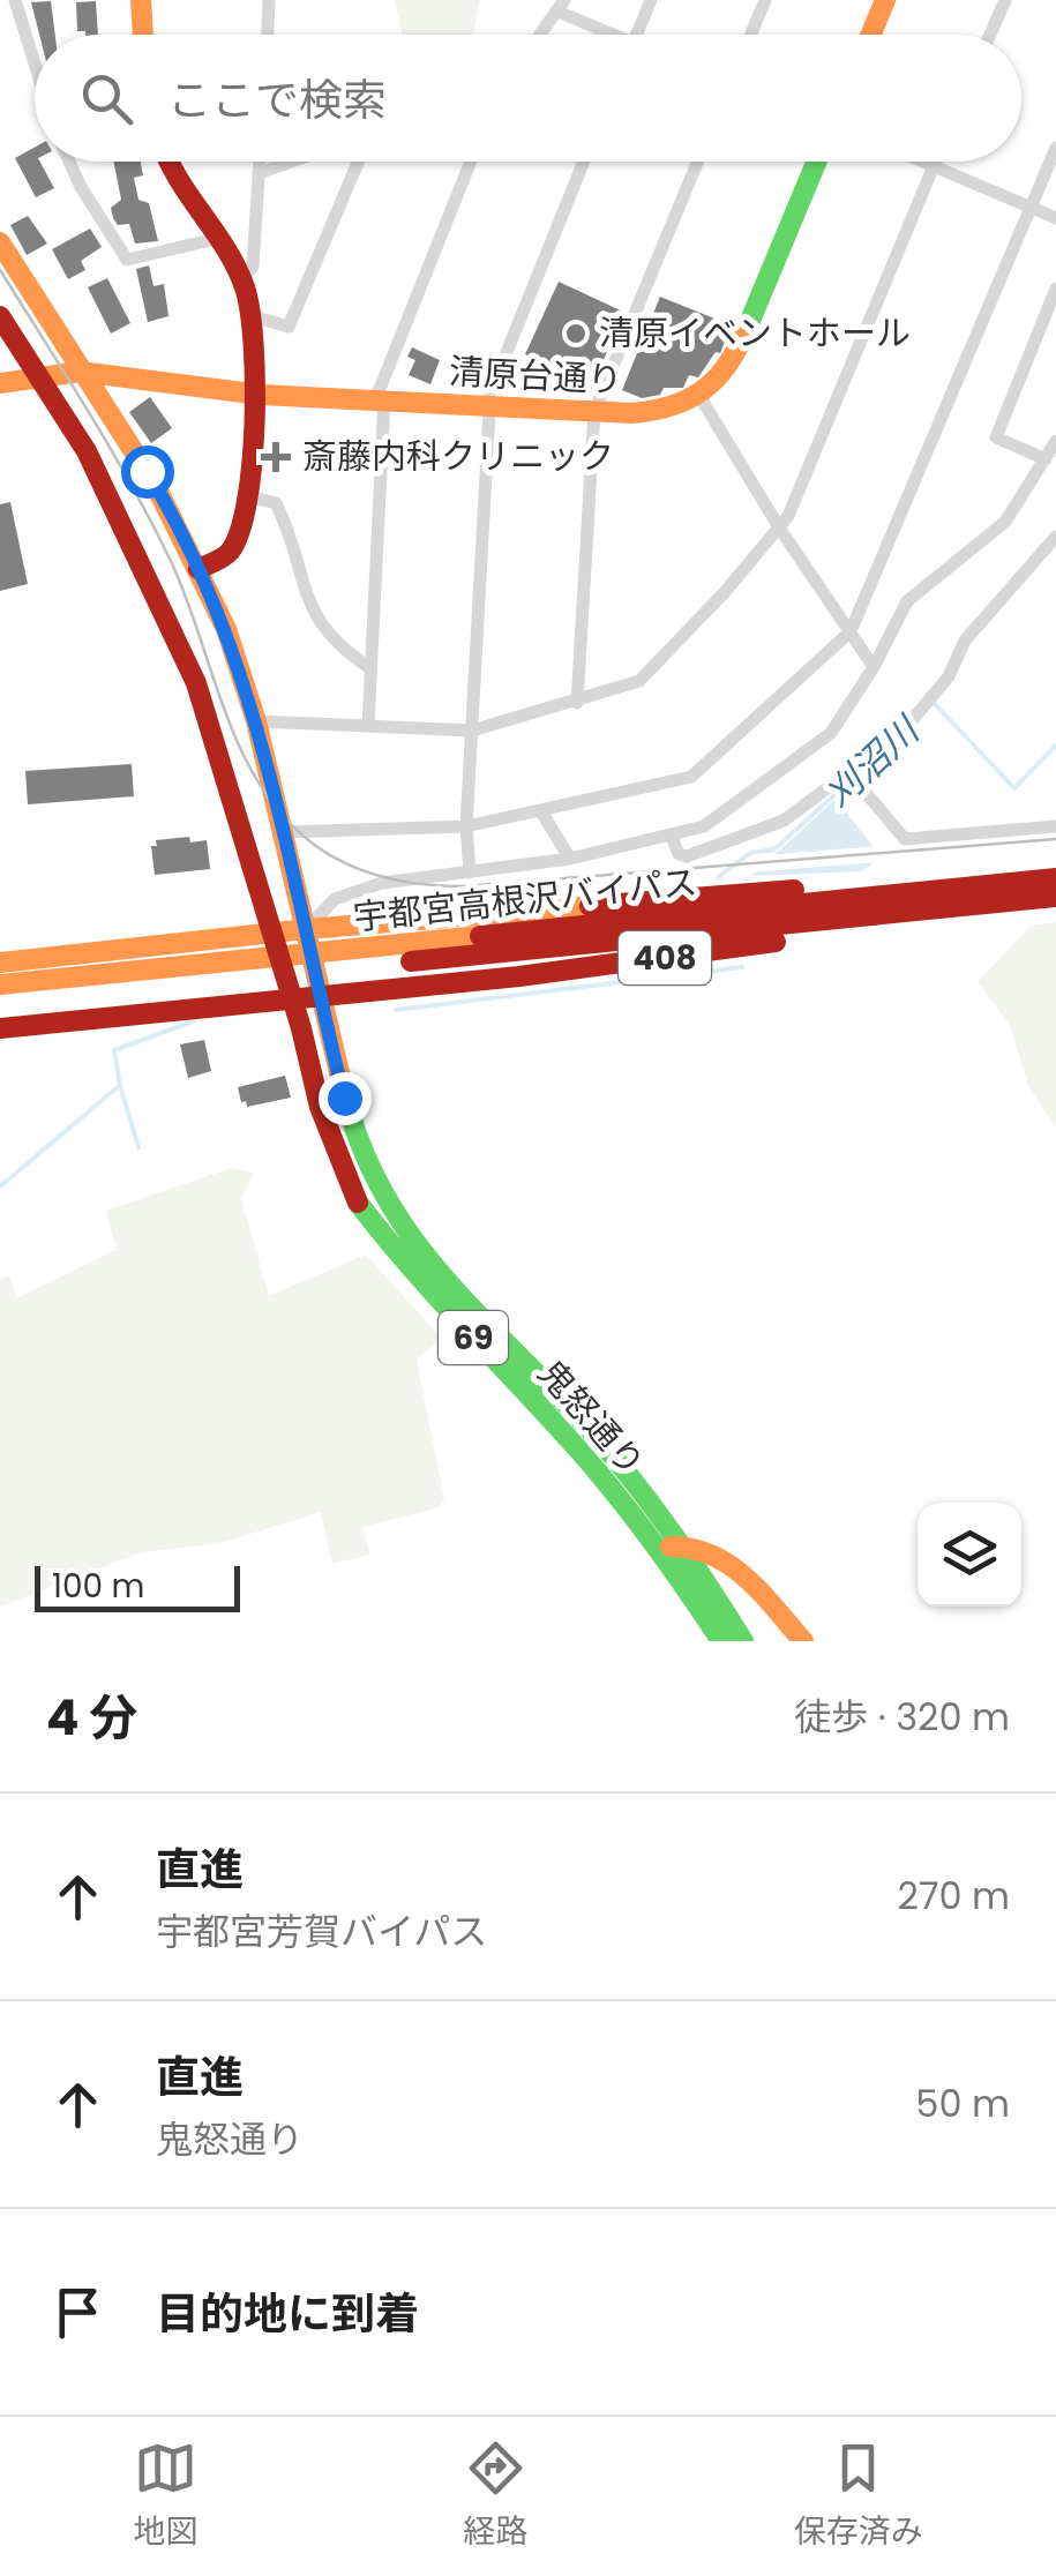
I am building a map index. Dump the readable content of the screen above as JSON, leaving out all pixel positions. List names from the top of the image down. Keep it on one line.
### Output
{"streets":{"main road":["清原台通り","宇都宮高根沢バイパス","408","69","鬼怒通り"]},"crossings":[["清原台通り","69"],["宇都宮高根沢バイパス","408"],["408","69"],["408","鬼怒通り"],["69","鬼怒通り"]],"water":["刈沼川"],"places":{"other":["清原イベントホール"],"health":["斎藤内科クリニック"]},"scale_bar":"100 m","page":{"search":"ここで検索","scale":"100 m","heading":["4 分","徒歩 · 320 m"],"list":[["直進","宇都宮芳賀バイパス","270 m"],["直進","鬼怒通り","50 m"],"目的地に到着"],"nav":["地図","経路","保存済み"]}}
